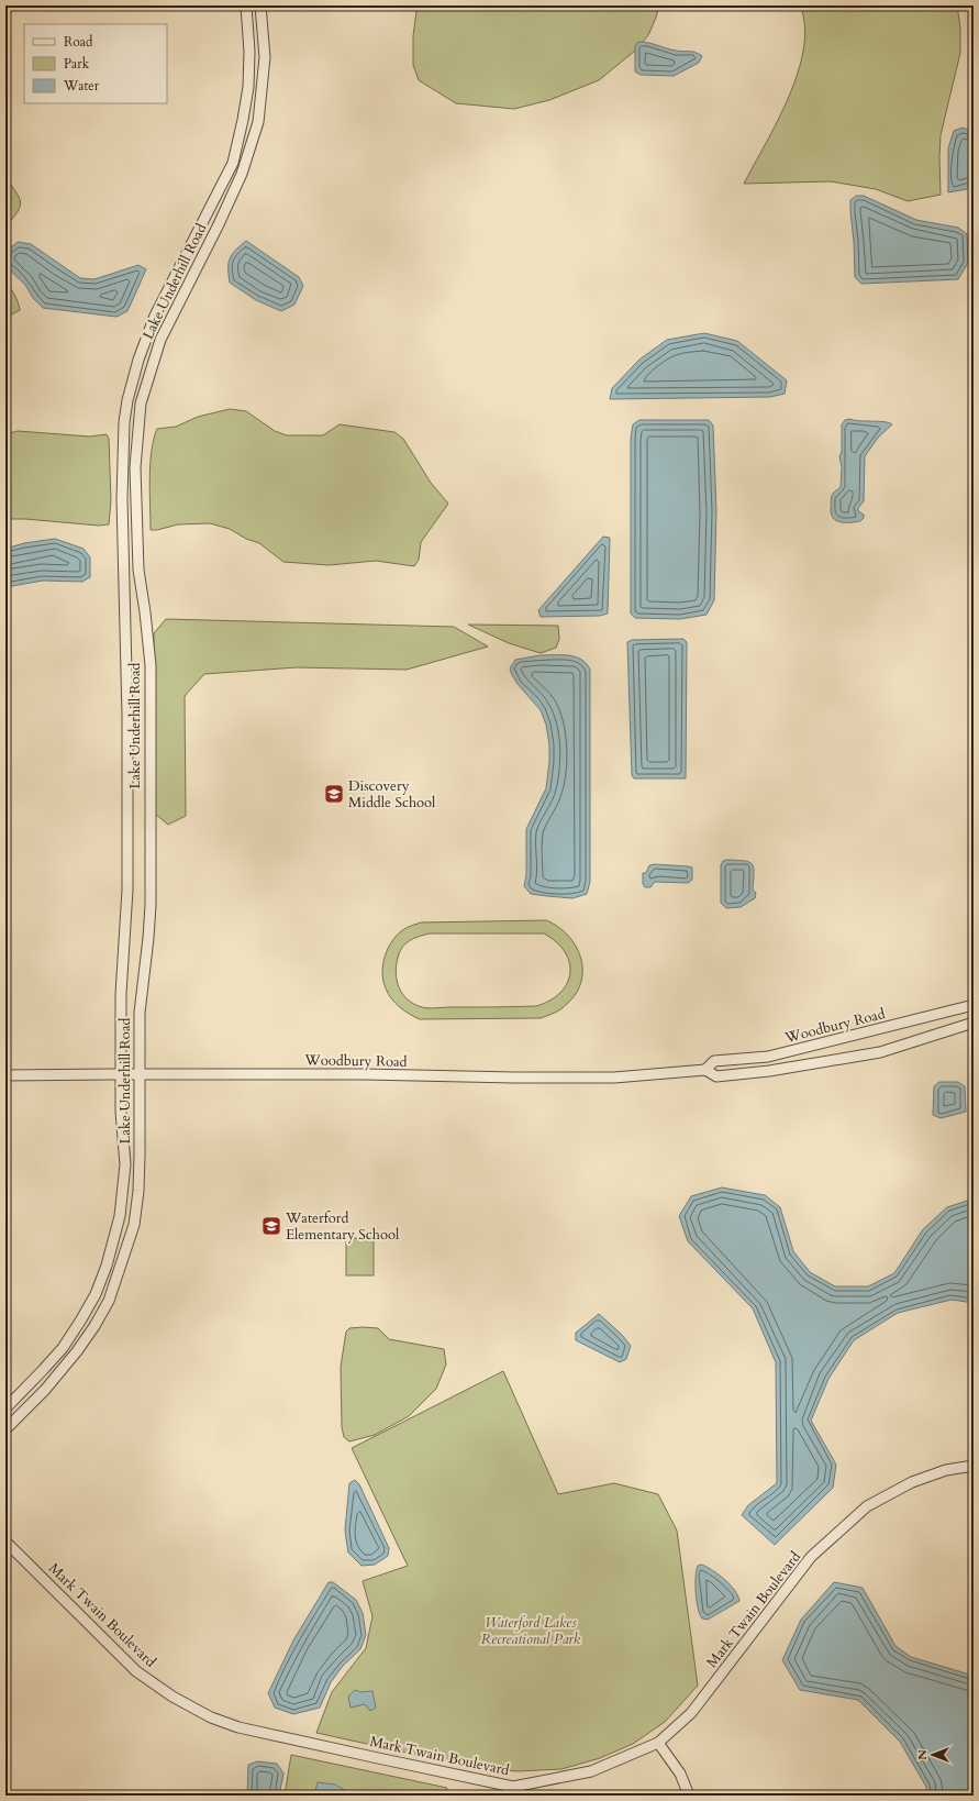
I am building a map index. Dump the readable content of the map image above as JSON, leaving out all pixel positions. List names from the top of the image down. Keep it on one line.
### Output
{"streets":{"street":["Lake Underhill Road","Woodbury Road","Mark Twain Boulevard"]},"crossings":[["Lake Underhill Road","Woodbury Road"]],"parks":["Waterford Lakes Recreational Park"],"places":{"school or university":["Discovery Middle School","Waterford Elementary School"]},"legend":["Road","Park","Water"],"north":"left"}
